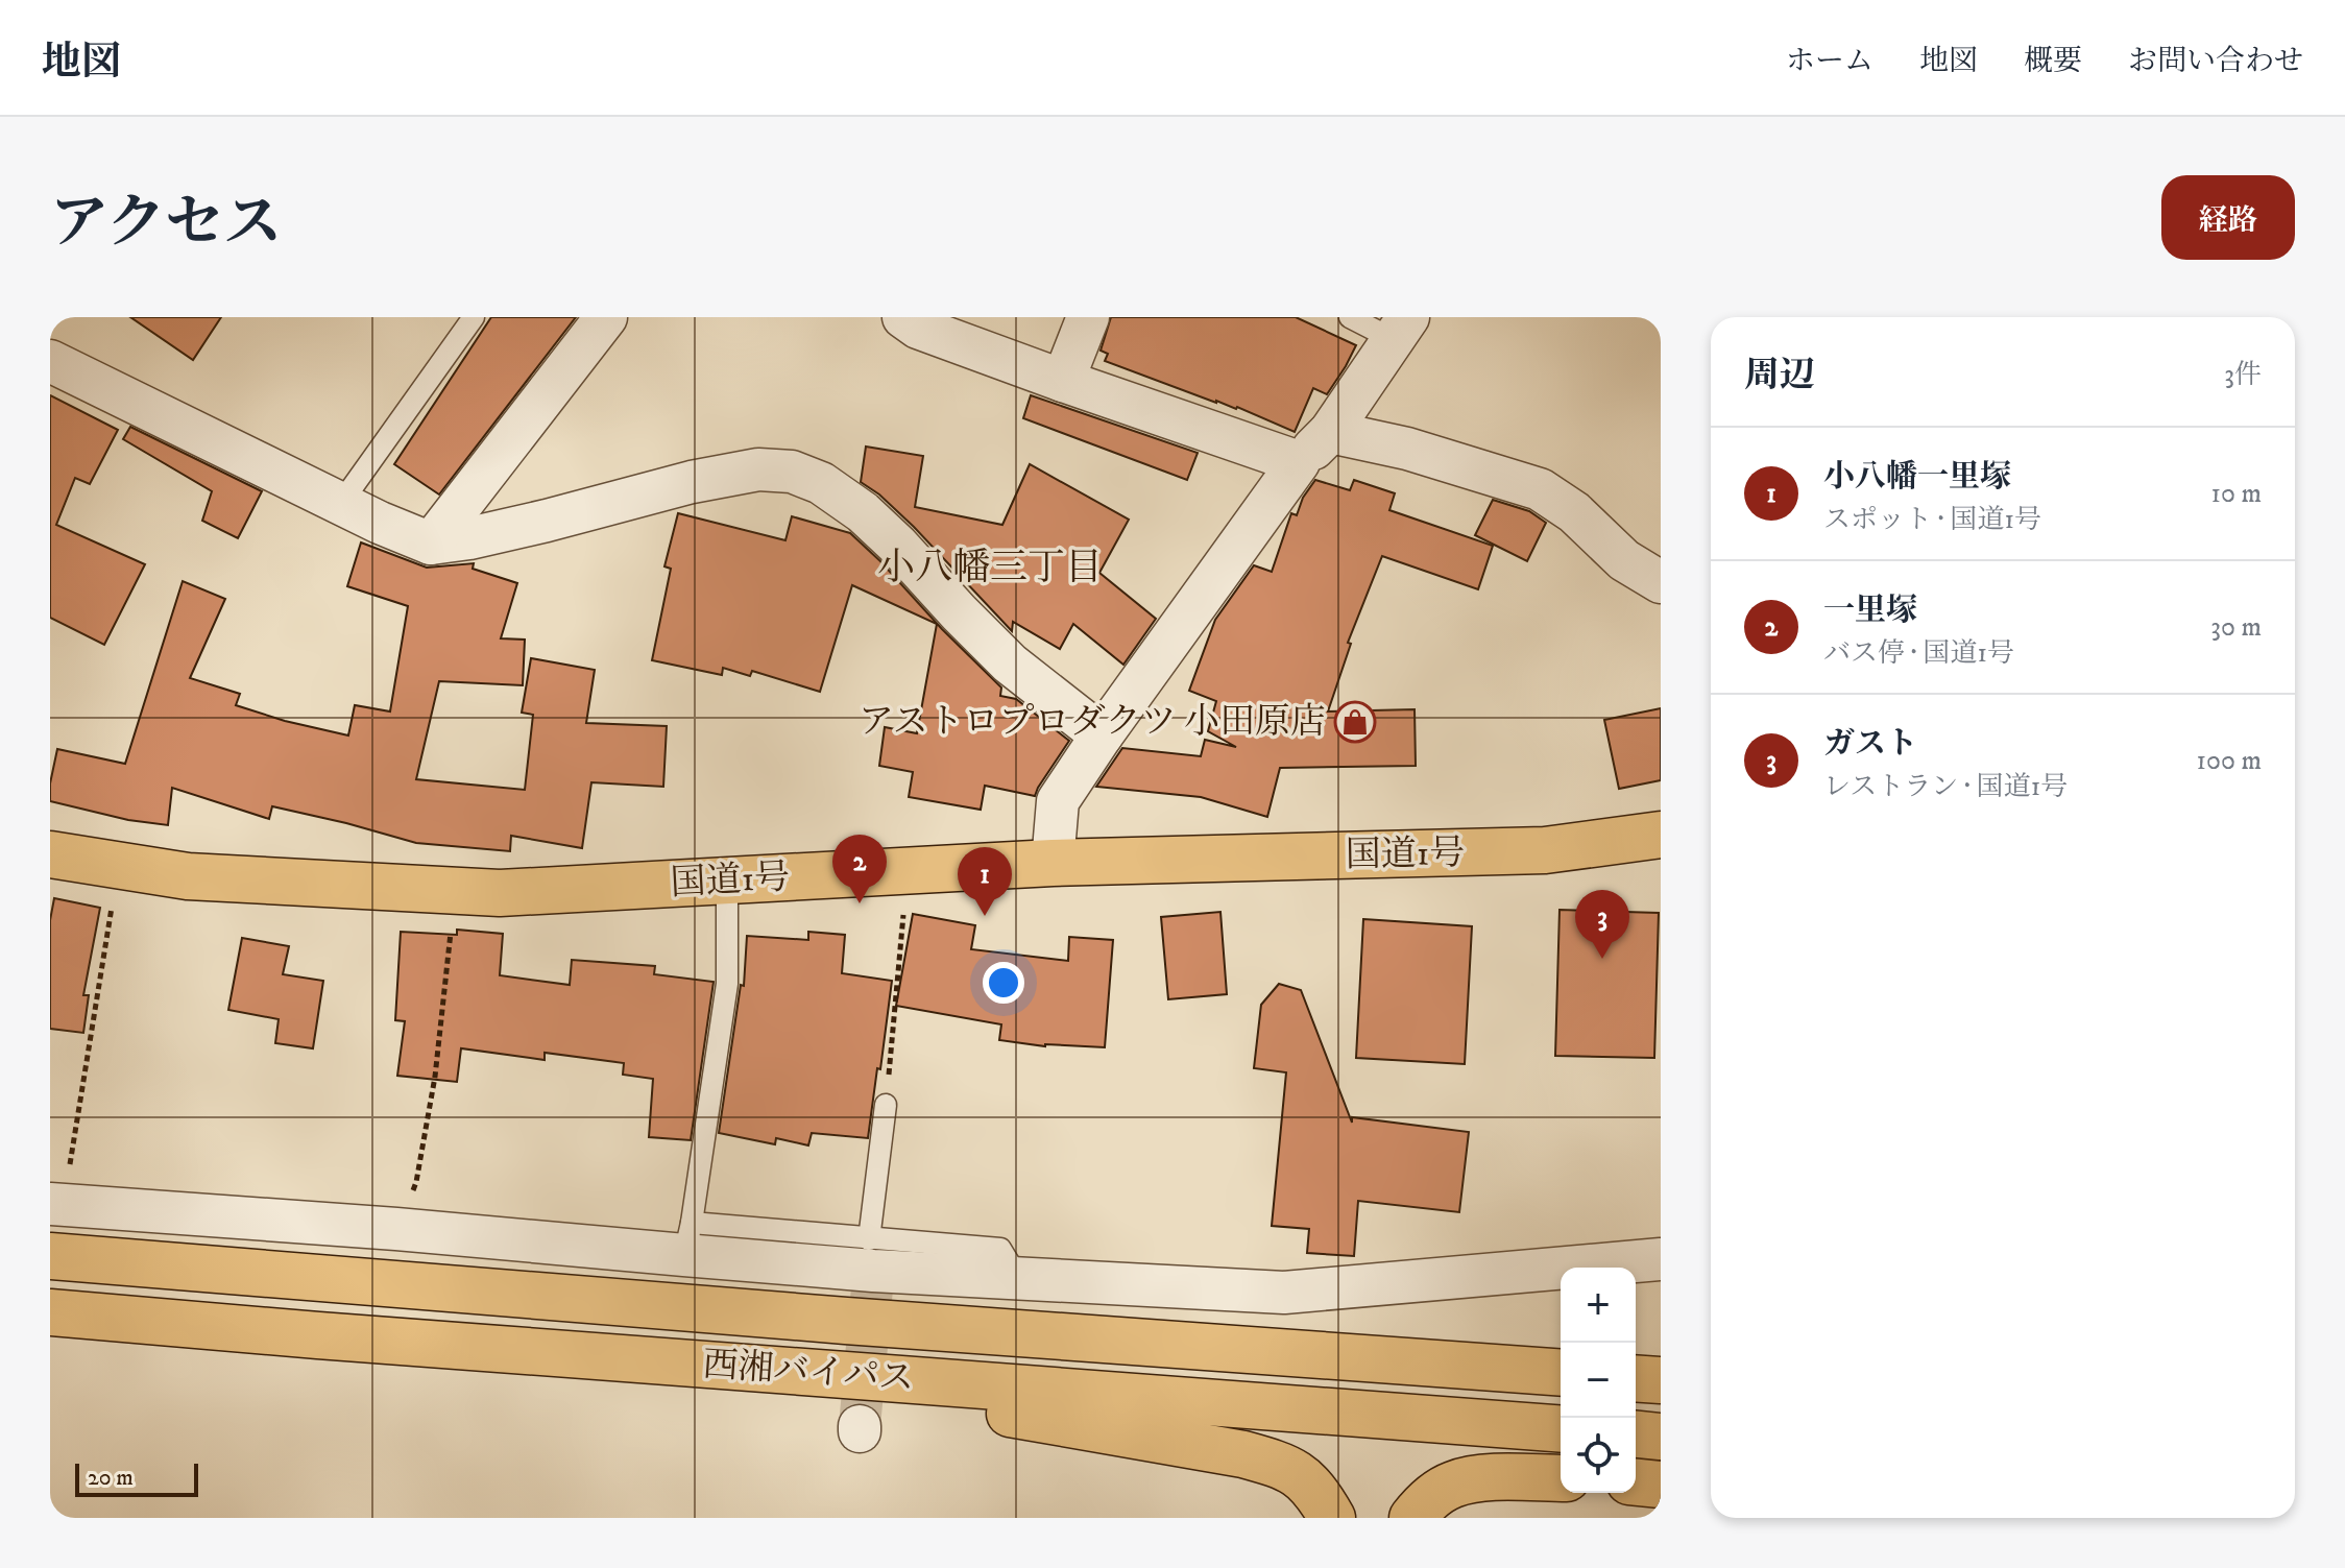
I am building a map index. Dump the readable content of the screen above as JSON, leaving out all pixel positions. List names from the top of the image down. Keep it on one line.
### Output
{"streets":{"highway":["国道1号","西湘バイパス"]},"districts":["小八幡三丁目"],"places":{"shop":["アストロプロダクツ 小田原店"]},"scale_bar":"20 m","page":{"header":"地図","nav":["ホーム","地図","概要","お問い合わせ"],"title":"アクセス","buttons":"経路","heading":["周辺","3件"],"list":[{"mark":"1","name":"小八幡一里塚","note":"スポット · 国道1号","value":"10 m"},{"mark":"2","name":"一里塚","note":"バス停 · 国道1号","value":"30 m"},{"mark":"3","name":"ガスト","note":"レストラン · 国道1号","value":"100 m"}],"pins":["2","1","3"],"map_buttons":["+","−"],"scale":"20 m"}}
